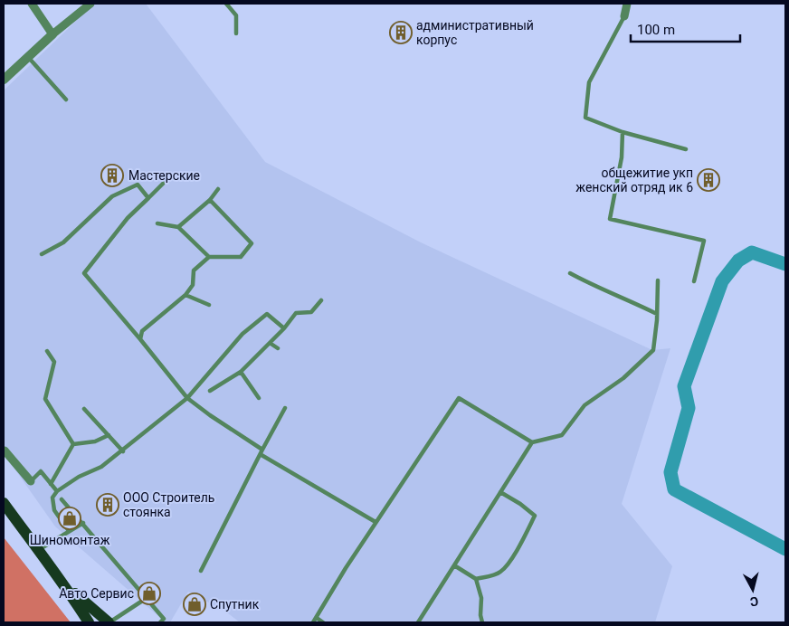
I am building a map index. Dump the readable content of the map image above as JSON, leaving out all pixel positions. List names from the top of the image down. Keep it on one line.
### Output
{"places":{"building":["административный корпус","Мастерские","общежитие укп женский отряд ик 6","ООО Строитель стоянка"],"shop":["Шиномонтаж","Авто Сервис","Спутник"]},"scale_bar":"100 m","north":"bottom"}
